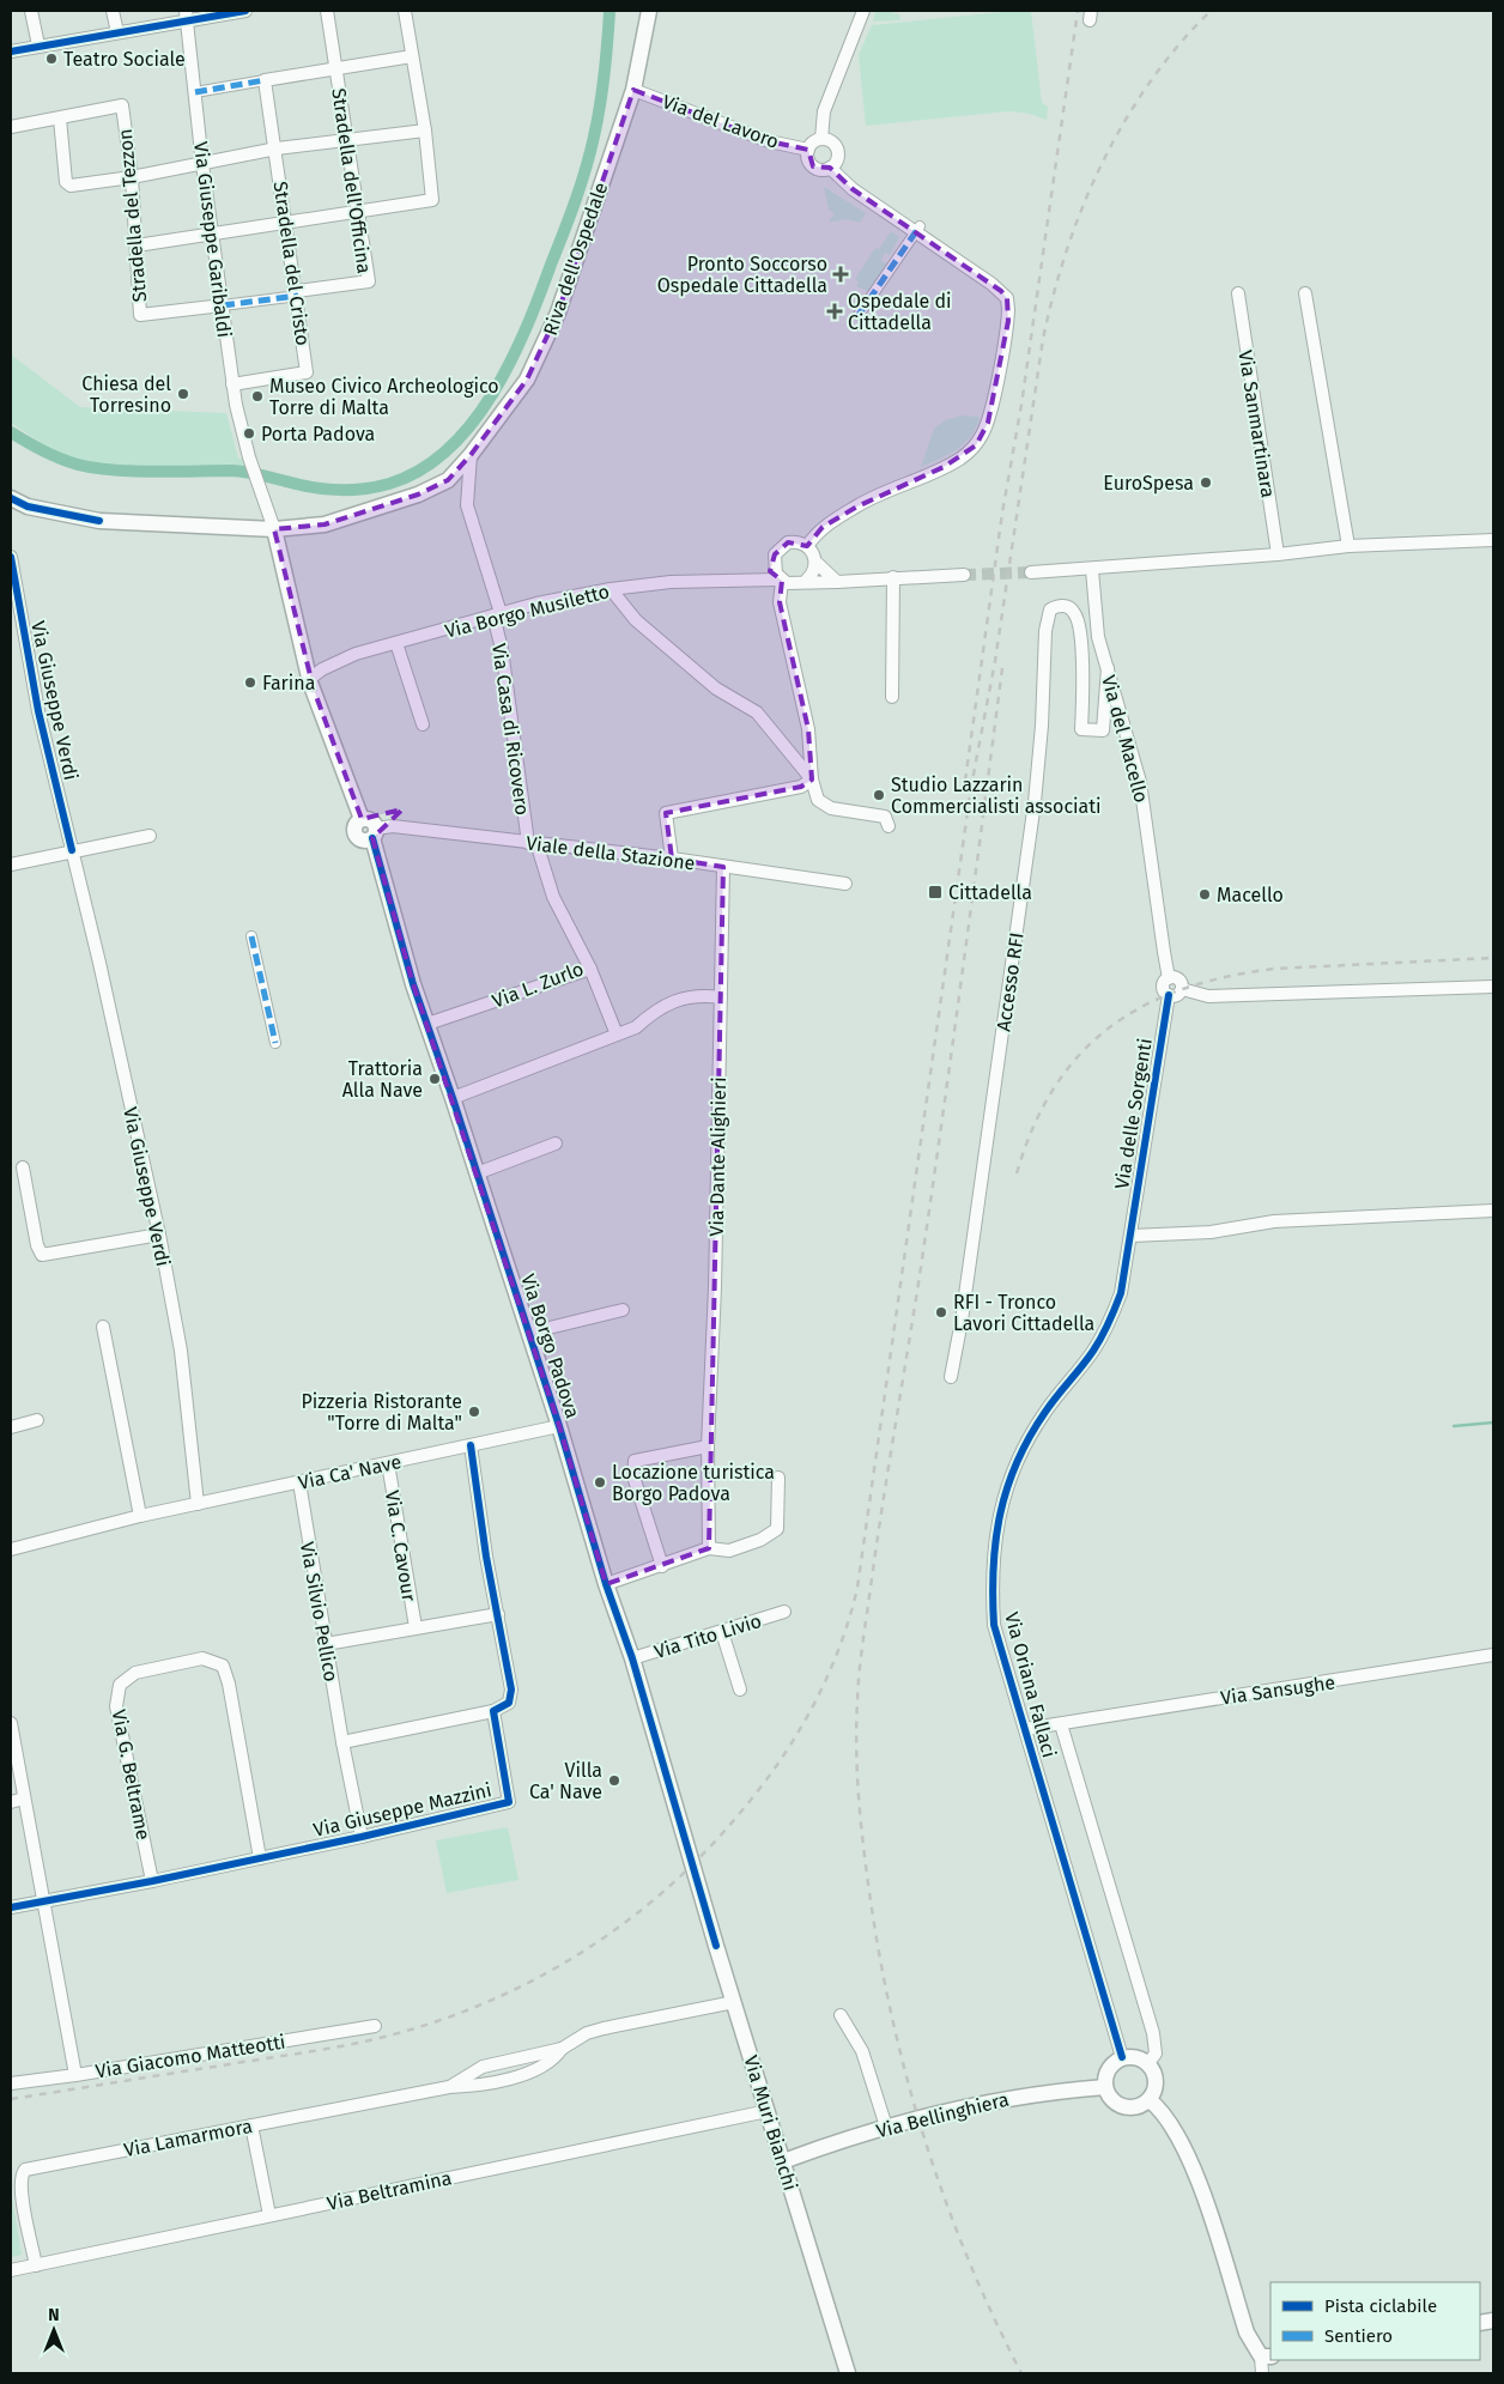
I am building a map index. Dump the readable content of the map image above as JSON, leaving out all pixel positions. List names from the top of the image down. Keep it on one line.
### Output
{"streets":{"street":["Via del Lavoro","Stradella dell'Officina","Stradella del Tezzon","Via Giuseppe Garibaldi","Riva dell'Ospedale","Stradella del Cristo","Via Sanmartinara","Via Borgo Musiletto","Via Giuseppe Verdi","Via Casa di Ricovero","Via del Macello","Viale della Stazione","Accesso RFI","Via L. Zurlo","Via delle Sorgenti","Via Dante Alighieri","Via Borgo Padova","Via Ca' Nave","Via C. Cavour","Via Silvio Pellico","Via Tito Livio","Via Oriana Fallaci","Via Sansughe","Via G. Beltrame","Via Giuseppe Mazzini","Via Giacomo Matteotti","Via Bellinghiera","Via Muri Bianchi","Via Lamarmora","Via Beltramina"]},"crossings":[["Via del Lavoro","Riva dell'Ospedale"],["Stradella dell'Officina","Stradella del Cristo"],["Stradella del Tezzon","Via Giuseppe Garibaldi"],["Via Giuseppe Garibaldi","Riva dell'Ospedale"],["Via Giuseppe Garibaldi","Stradella del Cristo"],["Riva dell'Ospedale","Via Casa di Ricovero"],["Via Borgo Musiletto","Via Casa di Ricovero"],["Via Giuseppe Verdi","Via Ca' Nave"],["Via Casa di Ricovero","Viale della Stazione"],["Via Casa di Ricovero","Via L. Zurlo"],["Via del Macello","Accesso RFI"],["Via del Macello","Via delle Sorgenti"],["Viale della Stazione","Via L. Zurlo"],["Viale della Stazione","Via Dante Alighieri"],["Viale della Stazione","Via Borgo Padova"],["Via L. Zurlo","Via Borgo Padova"],["Via delle Sorgenti","Via Oriana Fallaci"],["Via Borgo Padova","Via Ca' Nave"],["Via Borgo Padova","Via Tito Livio"],["Via Borgo Padova","Via Muri Bianchi"],["Via Ca' Nave","Via C. Cavour"],["Via Ca' Nave","Via Silvio Pellico"],["Via C. Cavour","Via Silvio Pellico"],["Via Silvio Pellico","Via Giuseppe Mazzini"],["Via Oriana Fallaci","Via Sansughe"],["Via Oriana Fallaci","Via Bellinghiera"],["Via G. Beltrame","Via Giuseppe Mazzini"],["Via Giuseppe Mazzini","Via Giacomo Matteotti"],["Via Bellinghiera","Via Muri Bianchi"],["Via Muri Bianchi","Via Lamarmora"],["Via Muri Bianchi","Via Beltramina"],["Via Lamarmora","Via Beltramina"]],"places":{"other":["Teatro Sociale","Chiesa del Torresino","Museo Civico Archeologico Torre di Malta","Porta Padova","EuroSpesa","Farina","Studio Lazzarin Commercialisti associati","Macello","Trattoria Alla Nave","RFI - Tronco Lavori Cittadella","Pizzeria Ristorante \"Torre di Malta\"","Locazione turistica Borgo Padova","Villa Ca' Nave"],"health":["Pronto Soccorso Ospedale Cittadella","Ospedale di Cittadella"],"transit":["Cittadella"]},"legend":["Pista ciclabile","Sentiero"],"north":"top"}
